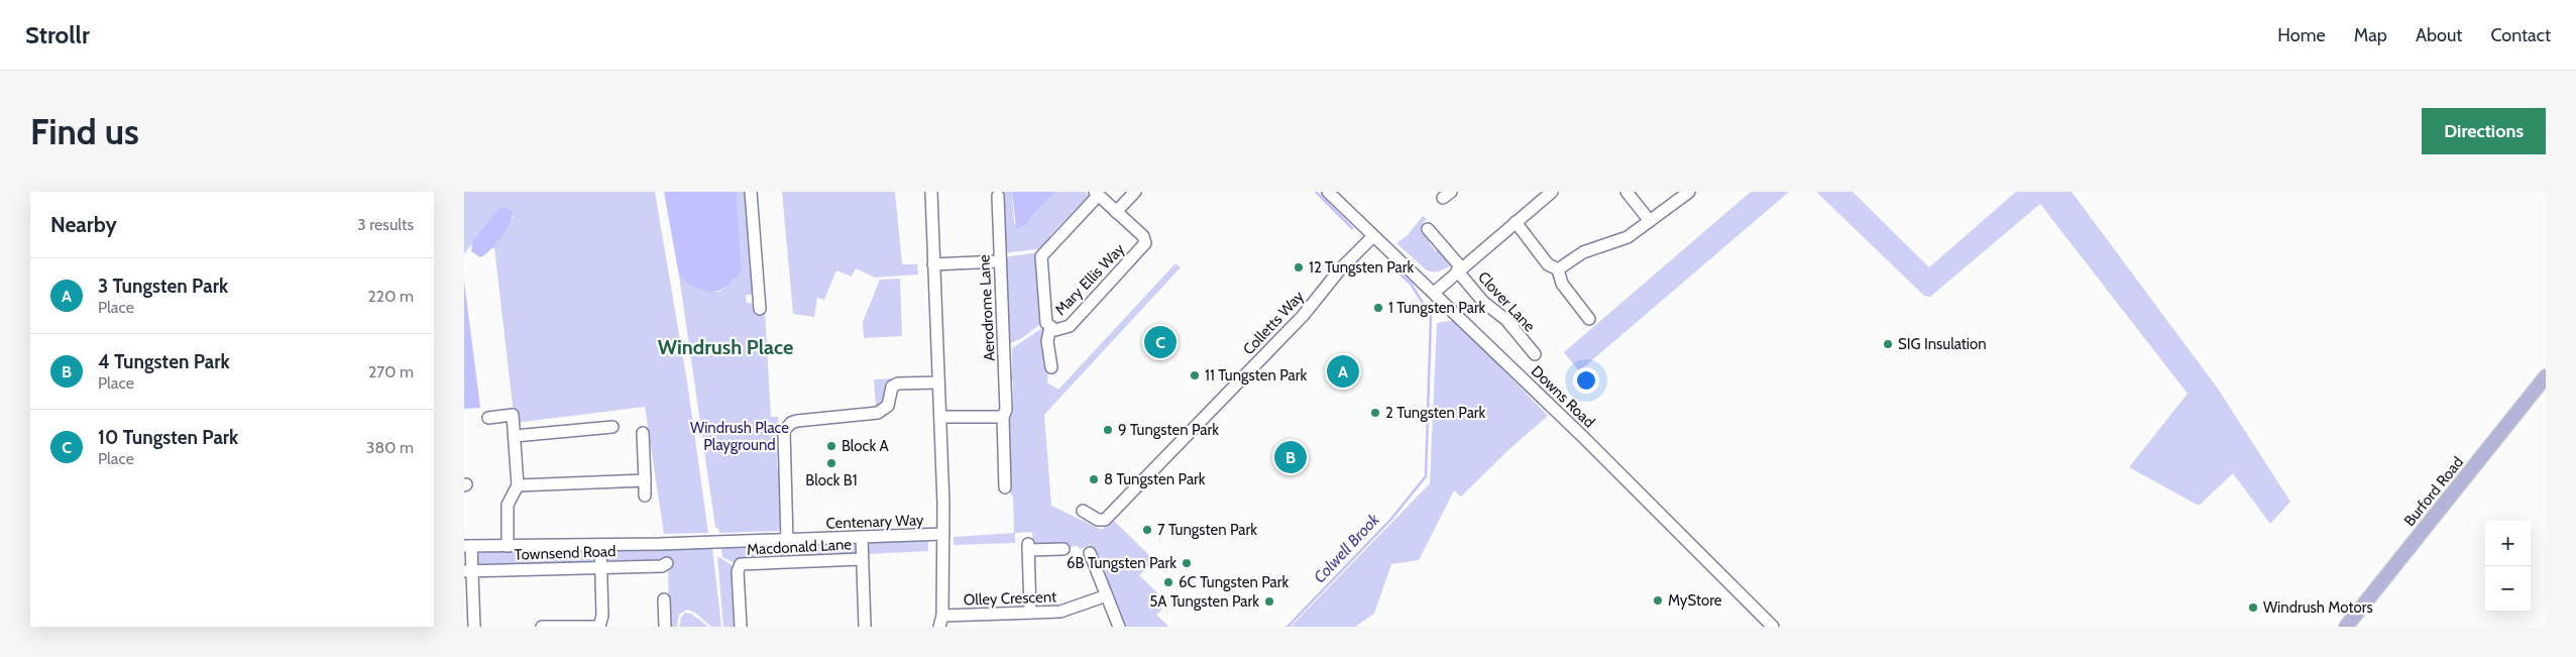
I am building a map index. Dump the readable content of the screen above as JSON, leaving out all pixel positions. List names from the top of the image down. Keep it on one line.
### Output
{"streets":{"main road":["Burford Road"],"street":["Mary Ellis Way","Clover Lane","Aerodrome Lane","Colletts Way","Downs Road","Centenary Way","Macdonald Lane","Townsend Road","Olley Crescent"]},"crossings":[["Colletts Way","Downs Road"]],"districts":["Windrush Place"],"water":["Colwell Brook"],"parks":["Windrush Place Playground"],"places":["12 Tungsten Park","1 Tungsten Park","SIG Insulation","11 Tungsten Park","2 Tungsten Park","9 Tungsten Park","Block A","Block B1","8 Tungsten Park","7 Tungsten Park","6B Tungsten Park","6C Tungsten Park","MyStore","5A Tungsten Park","Windrush Motors"],"page":{"header":"Strollr","nav":["Home","Map","About","Contact"],"buttons":"Directions","title":"Find us","heading":["Nearby","3 results"],"list":[{"mark":"A","name":"3 Tungsten Park","note":"Place","value":"220 m"},{"mark":"B","name":"4 Tungsten Park","note":"Place","value":"270 m"},{"mark":"C","name":"10 Tungsten Park","note":"Place","value":"380 m"}],"pins":["C","A","B"],"map_buttons":["+","−"]}}
